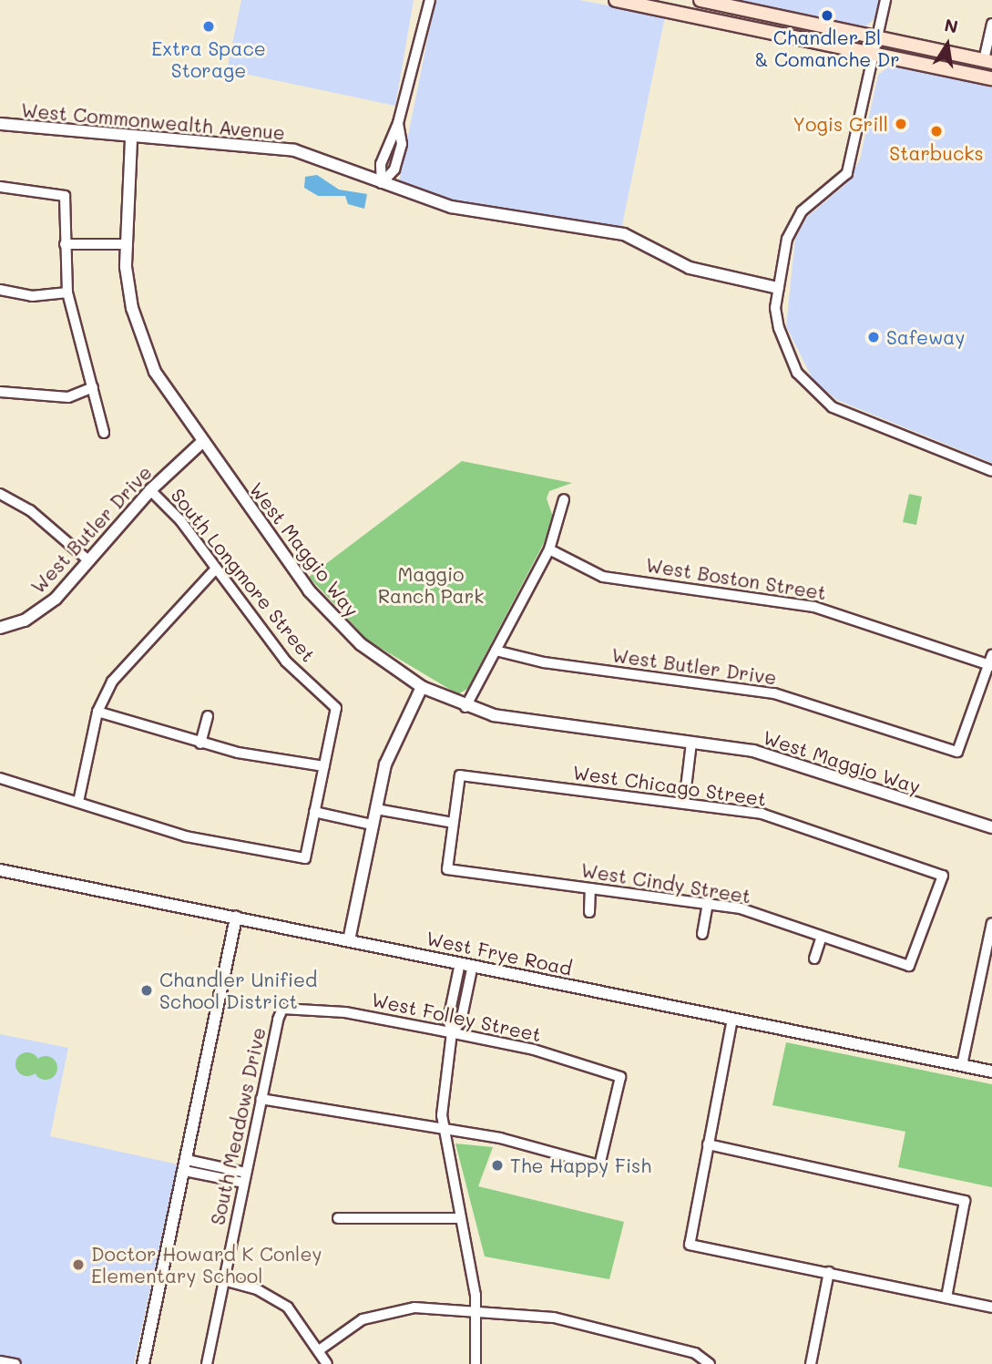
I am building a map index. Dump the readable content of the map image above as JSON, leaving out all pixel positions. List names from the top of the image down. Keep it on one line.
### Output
{"streets":{"street":["West Commonwealth Avenue","West Butler Drive","West Maggio Way","South Longmore Street","West Boston Street","West Chicago Street","West Cindy Street","West Frye Road","West Folley Street","South Meadows Drive"]},"crossings":[["West Commonwealth Avenue","West Maggio Way"],["West Butler Drive","West Maggio Way"],["West Butler Drive","South Longmore Street"],["West Butler Drive","West Boston Street"],["West Chicago Street","West Cindy Street"],["West Folley Street","South Meadows Drive"]],"parks":["Maggio Ranch Park"],"places":["Chandler Bl & Comanche Dr","Extra Space Storage","Yogis Grill","Starbucks","Safeway","Chandler Unified School District","The Happy Fish","Doctor Howard K Conley Elementary School"],"north":"top"}
